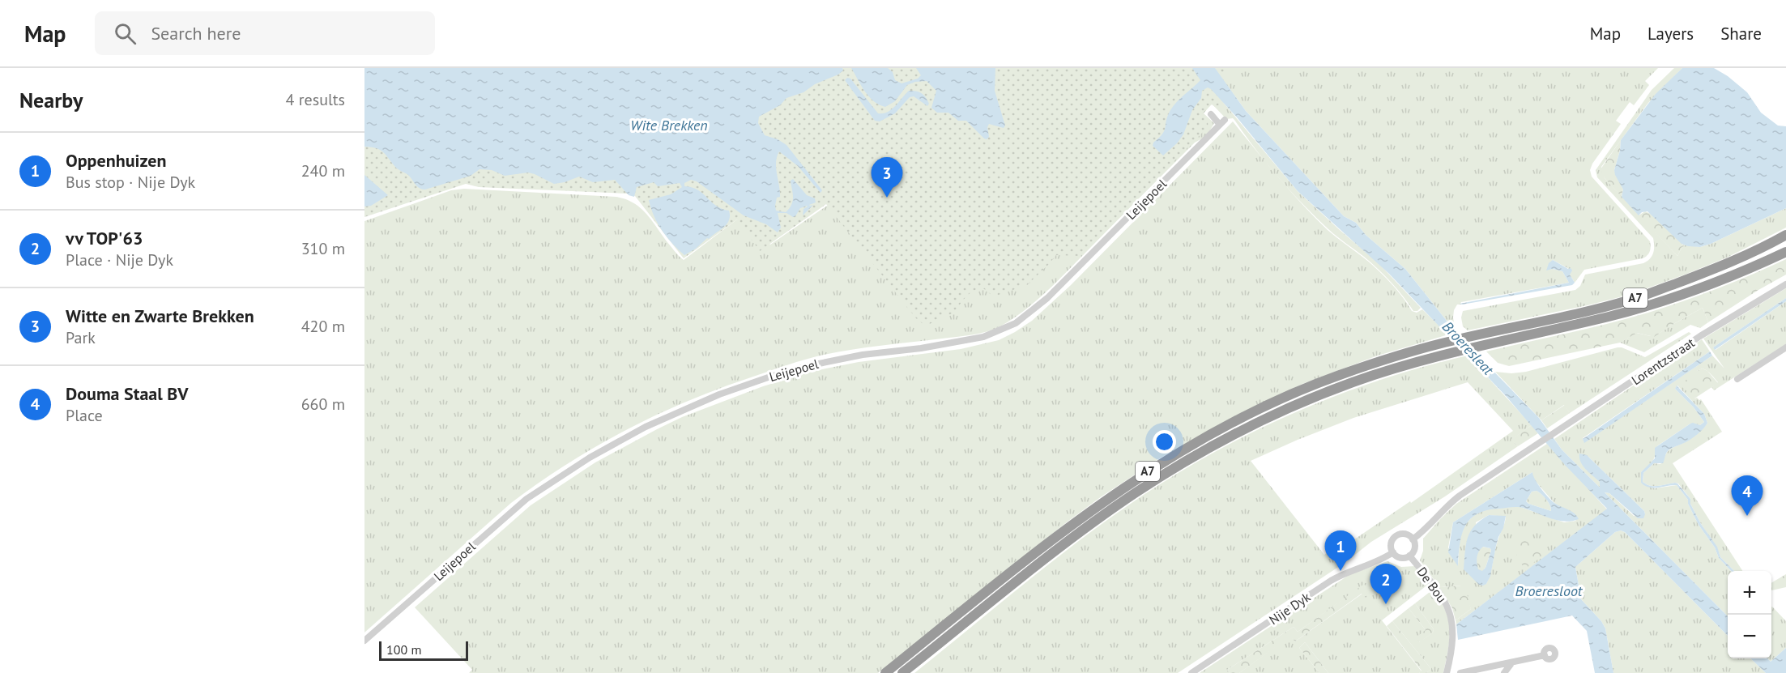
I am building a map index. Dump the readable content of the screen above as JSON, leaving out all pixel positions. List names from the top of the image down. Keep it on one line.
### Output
{"streets":{"highway":["A7"],"street":["Leijepoel","Lorentzstraat","De Bou","Nije Dyk"]},"crossings":[["Lorentzstraat","De Bou"],["Lorentzstraat","Nije Dyk"],["De Bou","Nije Dyk"]],"water":["Wite Brekken","Broeresleat","Broeresloot"],"scale_bar":"100 m","page":{"header":"Map","search":"Search here","nav":["Map","Layers","Share"],"heading":["Nearby","4 results"],"list":[{"mark":"1","name":"Oppenhuizen","note":"Bus stop · Nije Dyk","value":"240 m"},{"mark":"2","name":"vv TOP'63","note":"Place · Nije Dyk","value":"310 m"},{"mark":"3","name":"Witte en Zwarte Brekken","note":"Park","value":"420 m"},{"mark":"4","name":"Douma Staal BV","note":"Place","value":"660 m"}],"pins":["3","4","1","2"],"map_buttons":["+","−"],"scale":"100 m"}}
